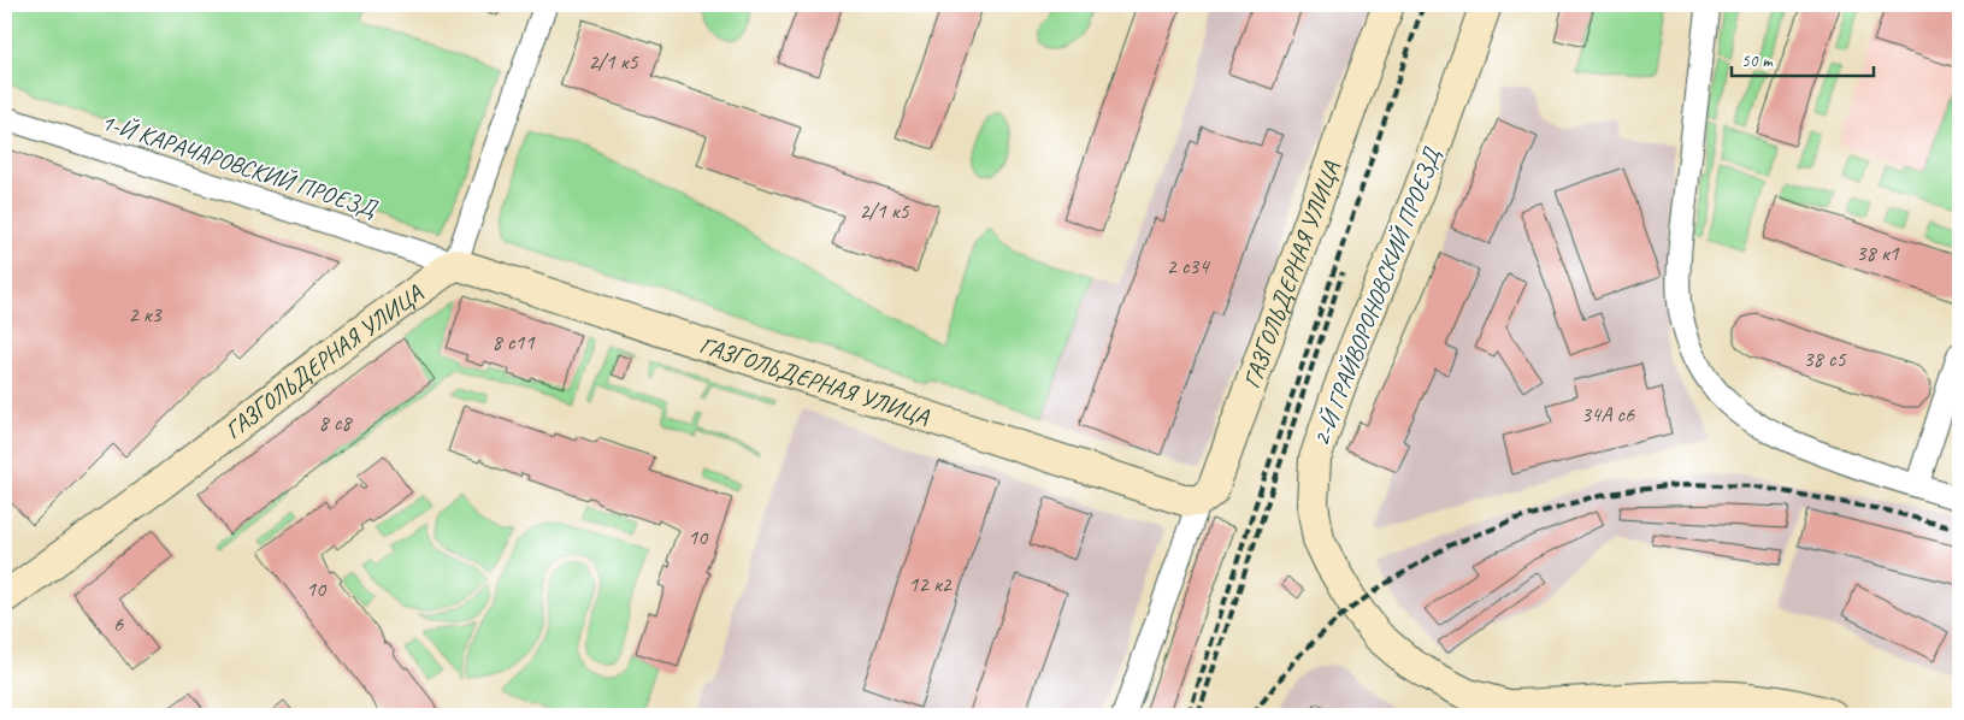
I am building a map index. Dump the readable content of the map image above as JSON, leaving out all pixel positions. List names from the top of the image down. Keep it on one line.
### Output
{"streets":{"street":["1-Й КАРАЧАРОВСКИЙ ПРОЕЗД","ГАЗГОЛЬДЕРНАЯ УЛИЦА","2-Й ГРАЙВОРОНОВСКИЙ ПРОЕЗД"]},"crossings":[["1-Й КАРАЧАРОВСКИЙ ПРОЕЗД","ГАЗГОЛЬДЕРНАЯ УЛИЦА"]],"house_numbers":["2/1 к5","2/1 к5","38 к1","2 с34","2 к3","8 с11","38 с5","34А с6","8 с8","10","12 к2","10","6"],"scale_bar":"50 m"}
